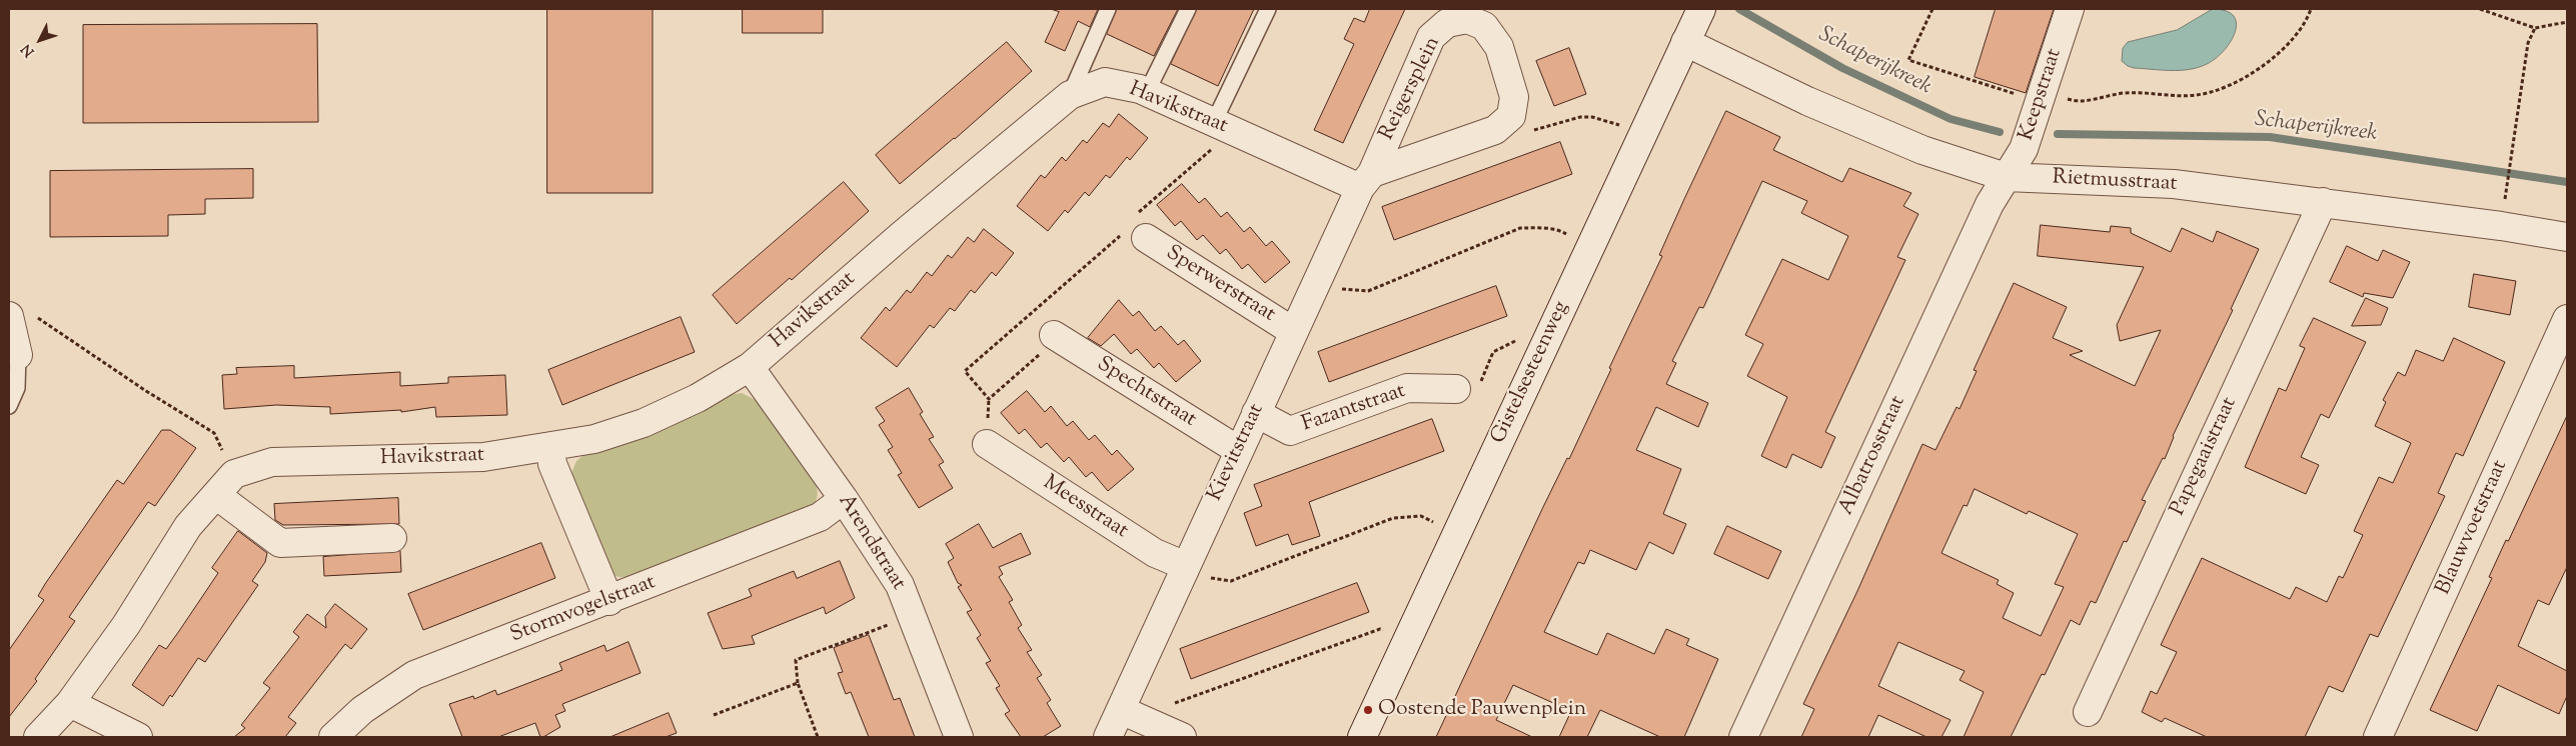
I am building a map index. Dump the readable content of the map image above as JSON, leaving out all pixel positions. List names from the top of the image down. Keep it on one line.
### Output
{"streets":{"street":["Reigersplein","Keepstraat","Havikstraat","Rietmusstraat","Sperwerstraat","Gistelsesteenweg","Spechtstraat","Fazantstraat","Kievitstraat","Albatrosstraat","Papegaaistraat","Meesstraat","Blauwvoetstraat","Arendstraat","Stormvogelstraat"]},"crossings":[["Reigersplein","Havikstraat"],["Reigersplein","Kievitstraat"],["Keepstraat","Rietmusstraat"],["Keepstraat","Albatrosstraat"],["Havikstraat","Kievitstraat"],["Havikstraat","Arendstraat"],["Rietmusstraat","Gistelsesteenweg"],["Rietmusstraat","Albatrosstraat"],["Rietmusstraat","Papegaaistraat"],["Sperwerstraat","Kievitstraat"],["Spechtstraat","Kievitstraat"],["Fazantstraat","Kievitstraat"],["Kievitstraat","Meesstraat"],["Arendstraat","Stormvogelstraat"]],"water":["Schaperijkreek"],"places":["Oostende Pauwenplein"],"north":"bottom left"}
